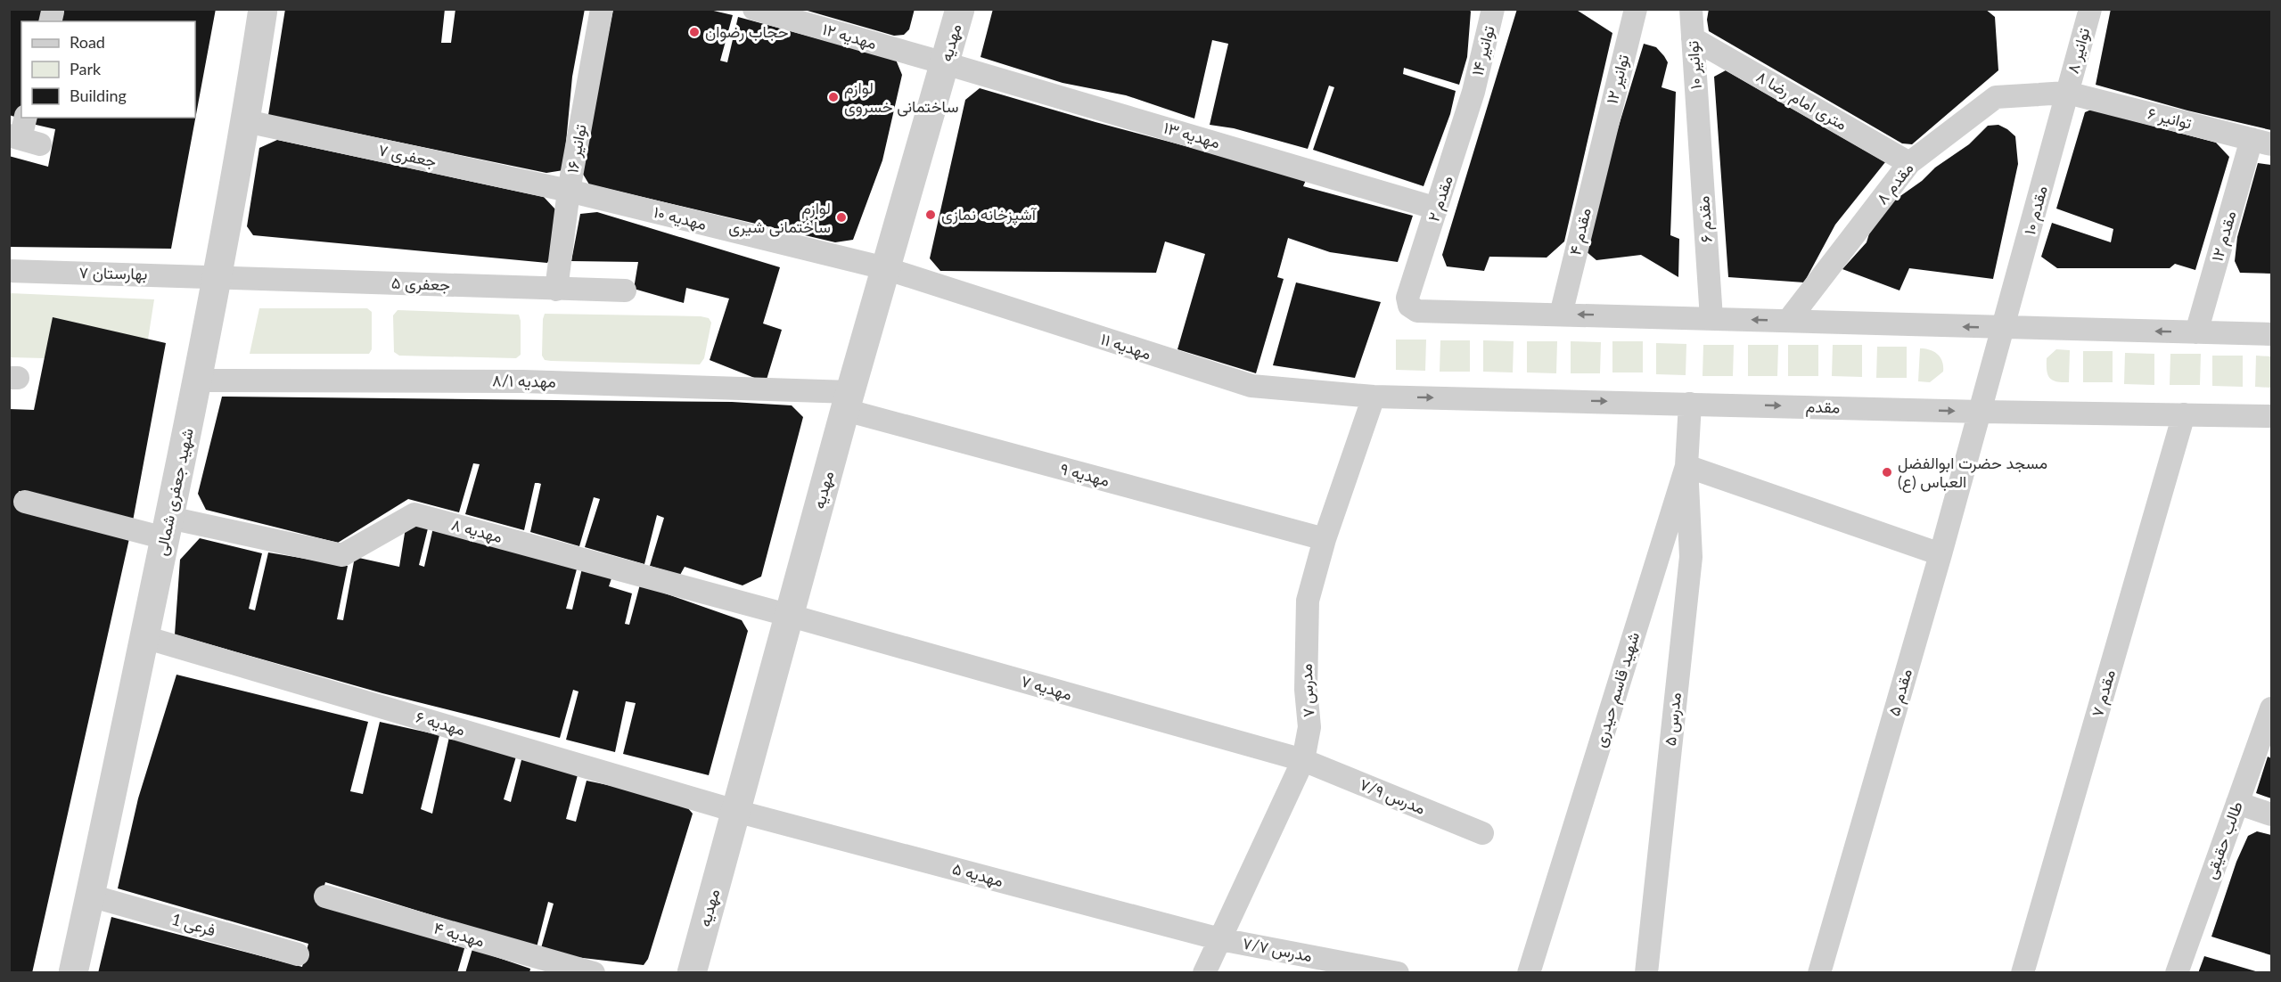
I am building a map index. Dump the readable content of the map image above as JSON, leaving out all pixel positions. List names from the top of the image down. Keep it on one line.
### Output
{"streets":{"street":["مهدیه ۱۲","مهدیه","توانیر ۱۴","توانیر ۸","توانیر ۱۰","توانیر ۱۲","۸ متری امام رضا","توانیر ۶","مهدیه ۱۳","توانیر ۱۶","جعفری ۷","مقدم ۸","مقدم ۲","مقدم ۱۰","مهدیه ۱۰","مقدم ۶","مقدم ۴","مقدم ۱۲","بهارستان ۷","جعفری ۵","مهدیه ۱۱","مهدیه ۸/۱","مقدم","مهدیه ۹","شهید جعفری شمالی","مهدیه ۸","مهدیه ۷","شهید قاسم حیدری","مدرس ۷","مقدم ۵","مقدم ۷","مدرس ۵","مهدیه ۶","مدرس ۷/۹","طالب حقیقی","مهدیه ۵","فرعی 1","مهدیه ۴","مدرس ۷/۷"]},"crossings":[["مهدیه ۱۲","مهدیه"],["مهدیه ۱۲","مهدیه ۱۳"],["مهدیه","مهدیه ۱۳"],["مهدیه","مهدیه ۱۰"],["مهدیه","مهدیه ۱۱"],["مهدیه","مهدیه ۸/۱"],["مهدیه","مهدیه ۹"],["مهدیه","مهدیه ۸"],["مهدیه","مهدیه ۷"],["مهدیه","مهدیه ۶"],["مهدیه","مهدیه ۵"],["توانیر ۱۴","مقدم ۲"],["توانیر ۸","توانیر ۶"],["توانیر ۸","مقدم ۸"],["توانیر ۸","مقدم ۱۰"],["توانیر ۱۰","۸ متری امام رضا"],["توانیر ۱۰","مقدم ۶"],["توانیر ۱۲","مقدم ۴"],["۸ متری امام رضا","مقدم ۸"],["توانیر ۶","مقدم ۸"],["توانیر ۶","مقدم ۱۰"],["توانیر ۶","مقدم ۱۲"],["مهدیه ۱۳","مقدم ۲"],["توانیر ۱۶","جعفری ۷"],["توانیر ۱۶","مهدیه ۱۰"],["توانیر ۱۶","جعفری ۵"],["جعفری ۷","مهدیه ۱۰"],["جعفری ۷","شهید جعفری شمالی"],["مقدم ۸","مقدم ۱۰"],["مقدم ۲","مقدم ۴"],["مقدم ۱۰","مقدم"],["مقدم ۱۰","مقدم ۵"],["مهدیه ۱۰","مهدیه ۱۱"],["بهارستان ۷","جعفری ۵"],["بهارستان ۷","شهید جعفری شمالی"],["جعفری ۵","شهید جعفری شمالی"],["مهدیه ۱۱","مقدم"],["مهدیه ۱۱","مدرس ۷"],["مهدیه ۸/۱","مهدیه ۹"],["مهدیه ۸/۱","شهید جعفری شمالی"],["مقدم","شهید قاسم حیدری"],["مقدم","مدرس ۷"],["مقدم","مقدم ۵"],["مقدم","مقدم ۷"],["مهدیه ۹","مدرس ۷"],["شهید جعفری شمالی","مهدیه ۸"],["شهید جعفری شمالی","مهدیه ۶"],["شهید جعفری شمالی","فرعی 1"],["مهدیه ۸","مهدیه ۷"],["مهدیه ۷","مدرس ۷"],["مهدیه ۷","مدرس ۷/۹"],["شهید قاسم حیدری","مدرس ۵"],["مدرس ۷","مدرس ۷/۹"],["مدرس ۷","مهدیه ۵"],["مدرس ۷","مدرس ۷/۷"],["مهدیه ۶","مهدیه ۵"],["مهدیه ۵","مدرس ۷/۷"]],"places":["حجاب رضوان","لوازم ساختمانی خسروی","آشپزخانه نمازی","لوازم ساختمانی شیری","مسجد حضرت ابوالفضل العباس (ع)"],"legend":["Road","Park","Building"]}
